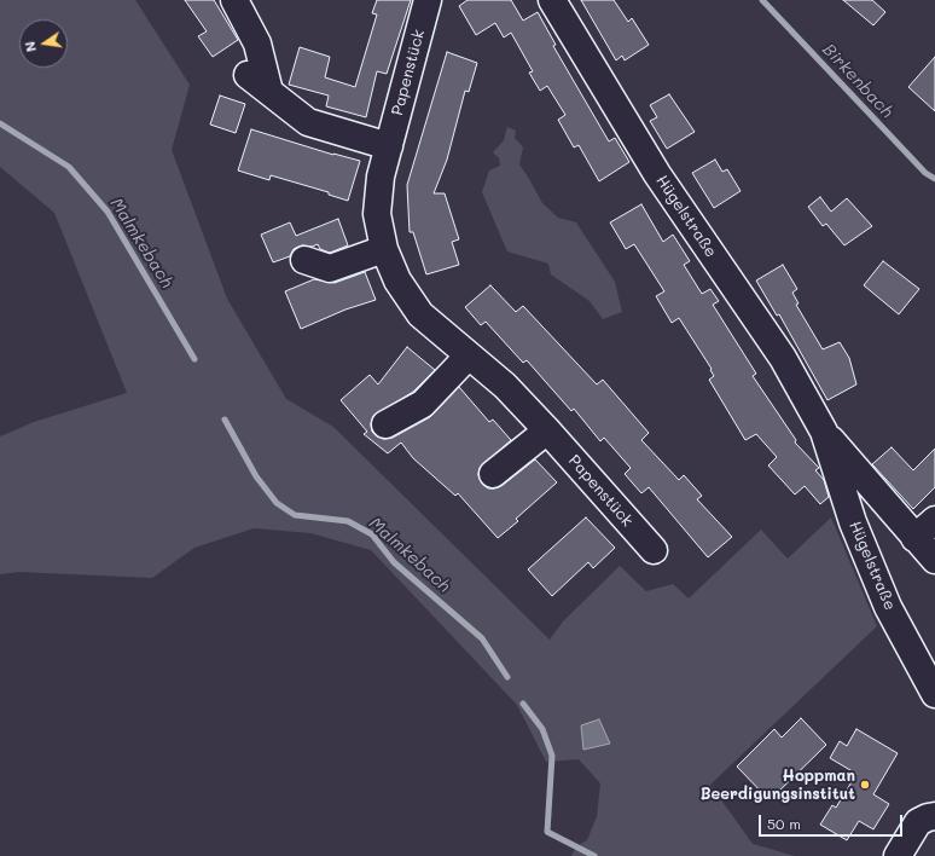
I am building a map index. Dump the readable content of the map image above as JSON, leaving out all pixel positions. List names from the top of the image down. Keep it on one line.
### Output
{"streets":{"street":["Papenstück","Hügelstraße"]},"water":["Birkenbach","Malmkebach"],"places":["Hoppman Beerdigungsinstitut"],"scale_bar":"50 m","north":"left"}
